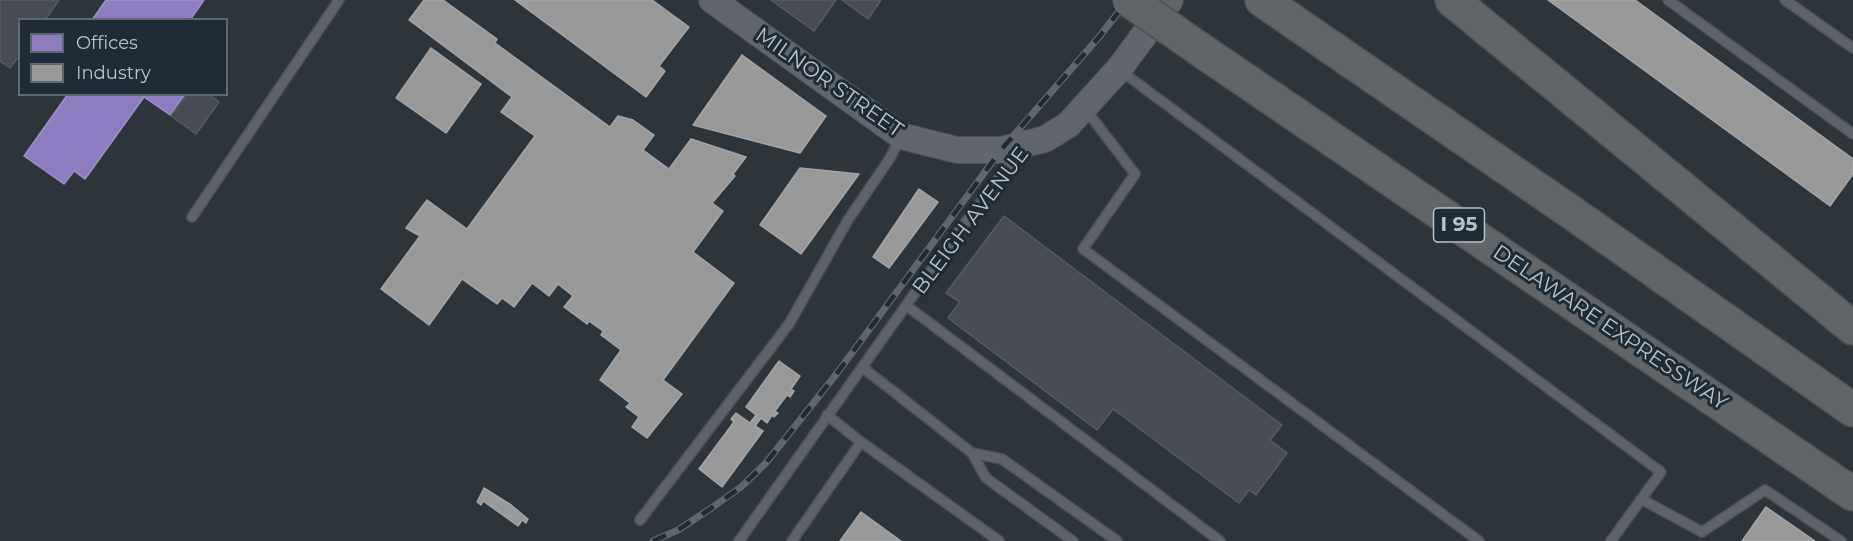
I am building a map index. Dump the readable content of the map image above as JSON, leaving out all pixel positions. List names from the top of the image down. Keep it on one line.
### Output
{"streets":{"highway":["I 95","DELAWARE EXPRESSWAY"],"main road":["MILNOR STREET","BLEIGH AVENUE"]},"crossings":[["MILNOR STREET","BLEIGH AVENUE"]],"legend":["Offices","Industry"]}
